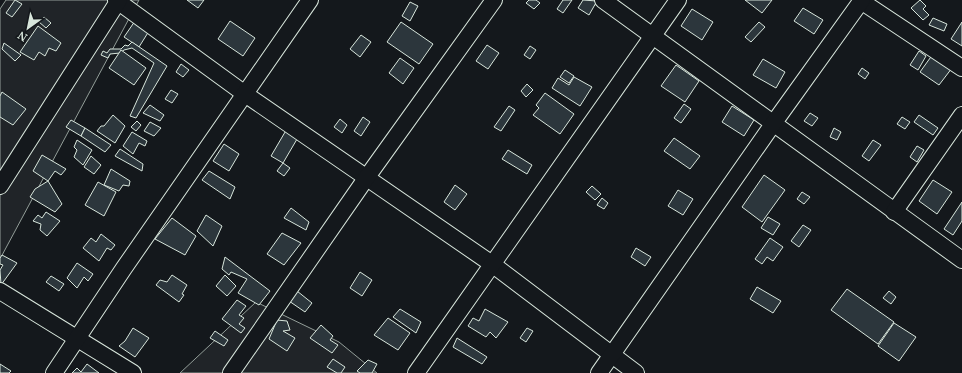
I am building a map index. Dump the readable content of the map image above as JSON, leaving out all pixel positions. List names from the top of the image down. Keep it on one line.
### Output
{"north":"bottom left"}
